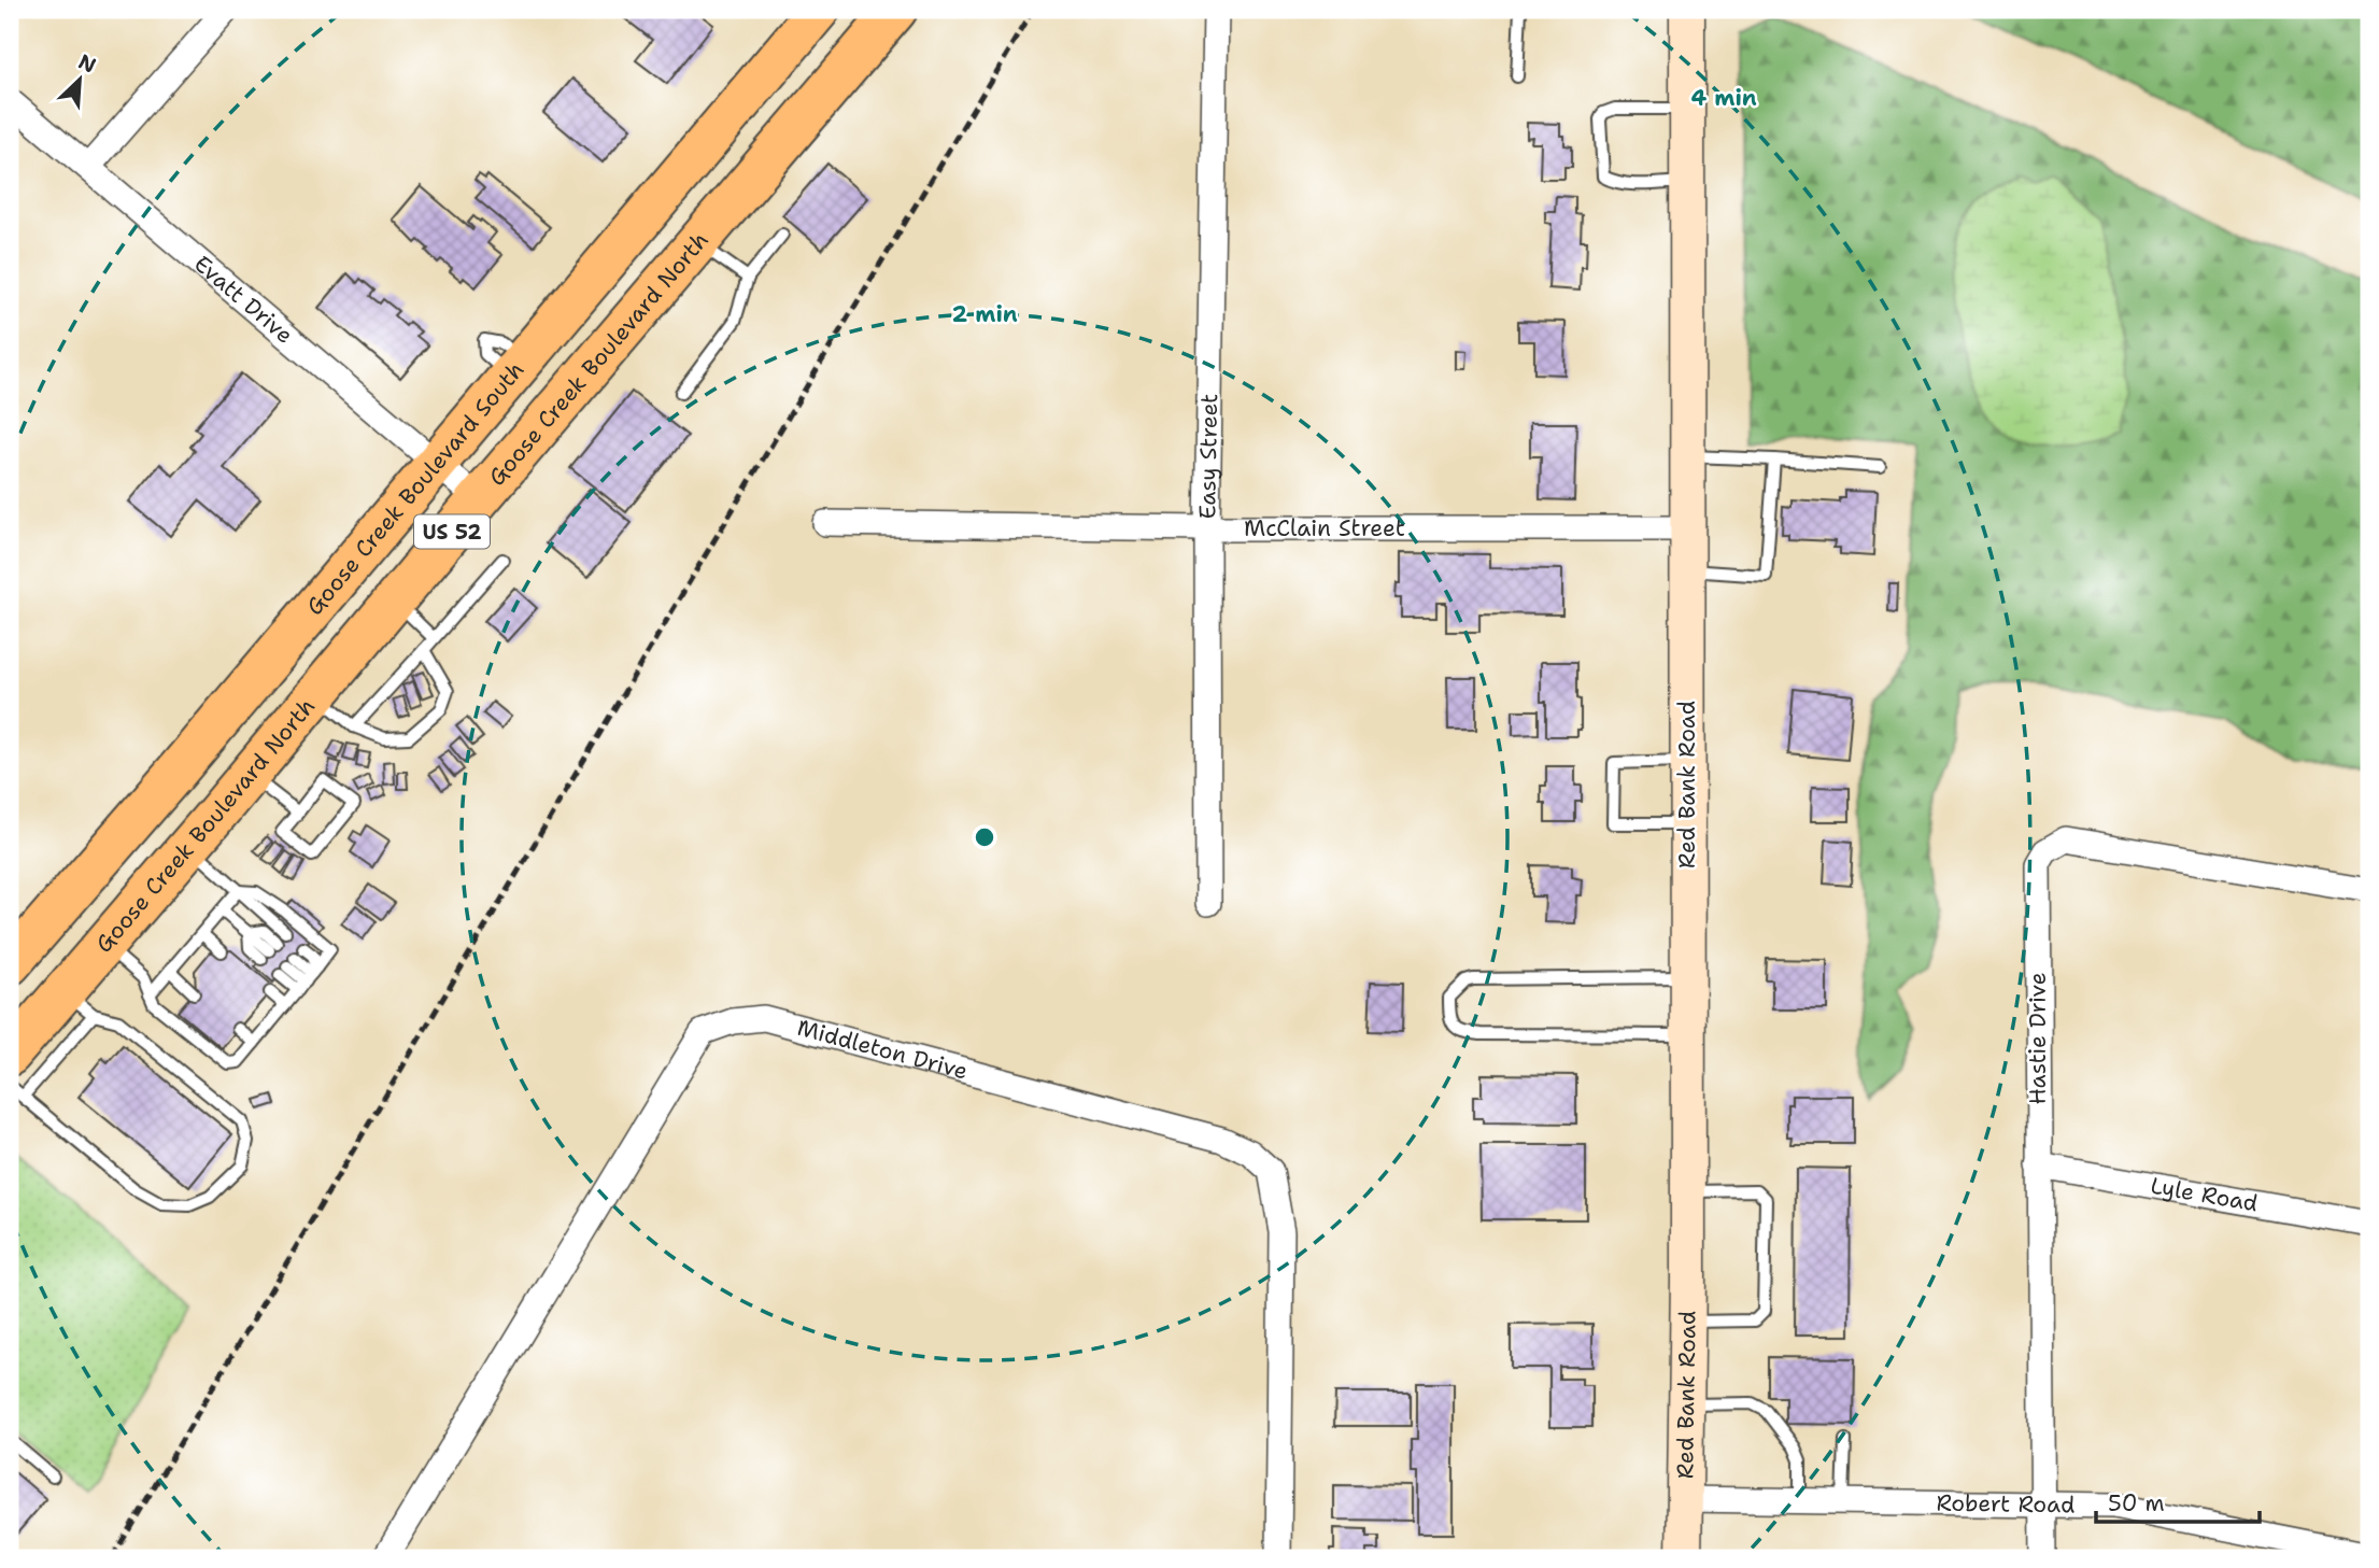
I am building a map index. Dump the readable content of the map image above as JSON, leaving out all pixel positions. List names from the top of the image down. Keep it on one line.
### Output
{"streets":{"highway":["Goose Creek Boulevard North","Goose Creek Boulevard South","US 52"],"main road":["Red Bank Road"],"street":["Evatt Drive","Easy Street","McClain Street","Hastie Drive","Middleton Drive","Lyle Road","Robert Road"]},"crossings":[["Evatt Drive","Goose Creek Boulevard North"],["Evatt Drive","Goose Creek Boulevard South"],["Easy Street","McClain Street"],["McClain Street","Red Bank Road"],["Red Bank Road","Robert Road"],["Hastie Drive","Lyle Road"],["Hastie Drive","Robert Road"]],"scale_bar":"50 m","north":"top right","rings":["4 min","2 min"]}
